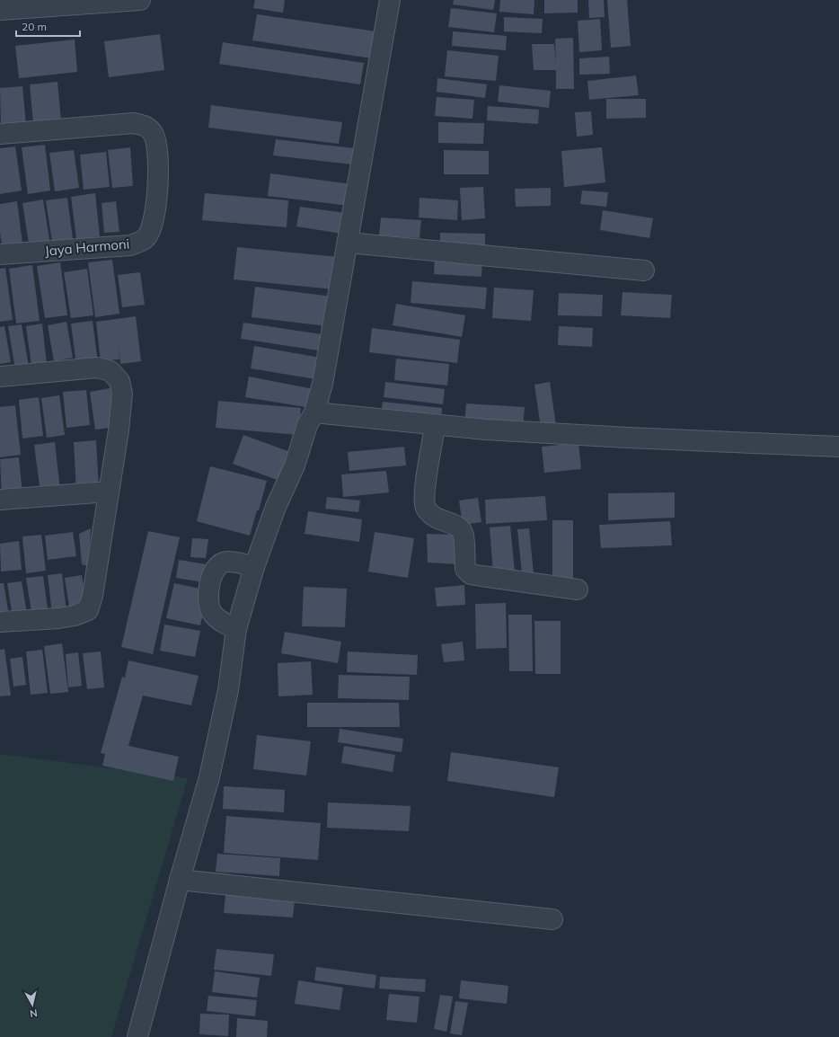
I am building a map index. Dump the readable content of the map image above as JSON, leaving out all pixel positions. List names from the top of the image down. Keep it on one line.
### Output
{"streets":{"street":["Jaya Harmoni"]},"scale_bar":"20 m","north":"bottom"}
